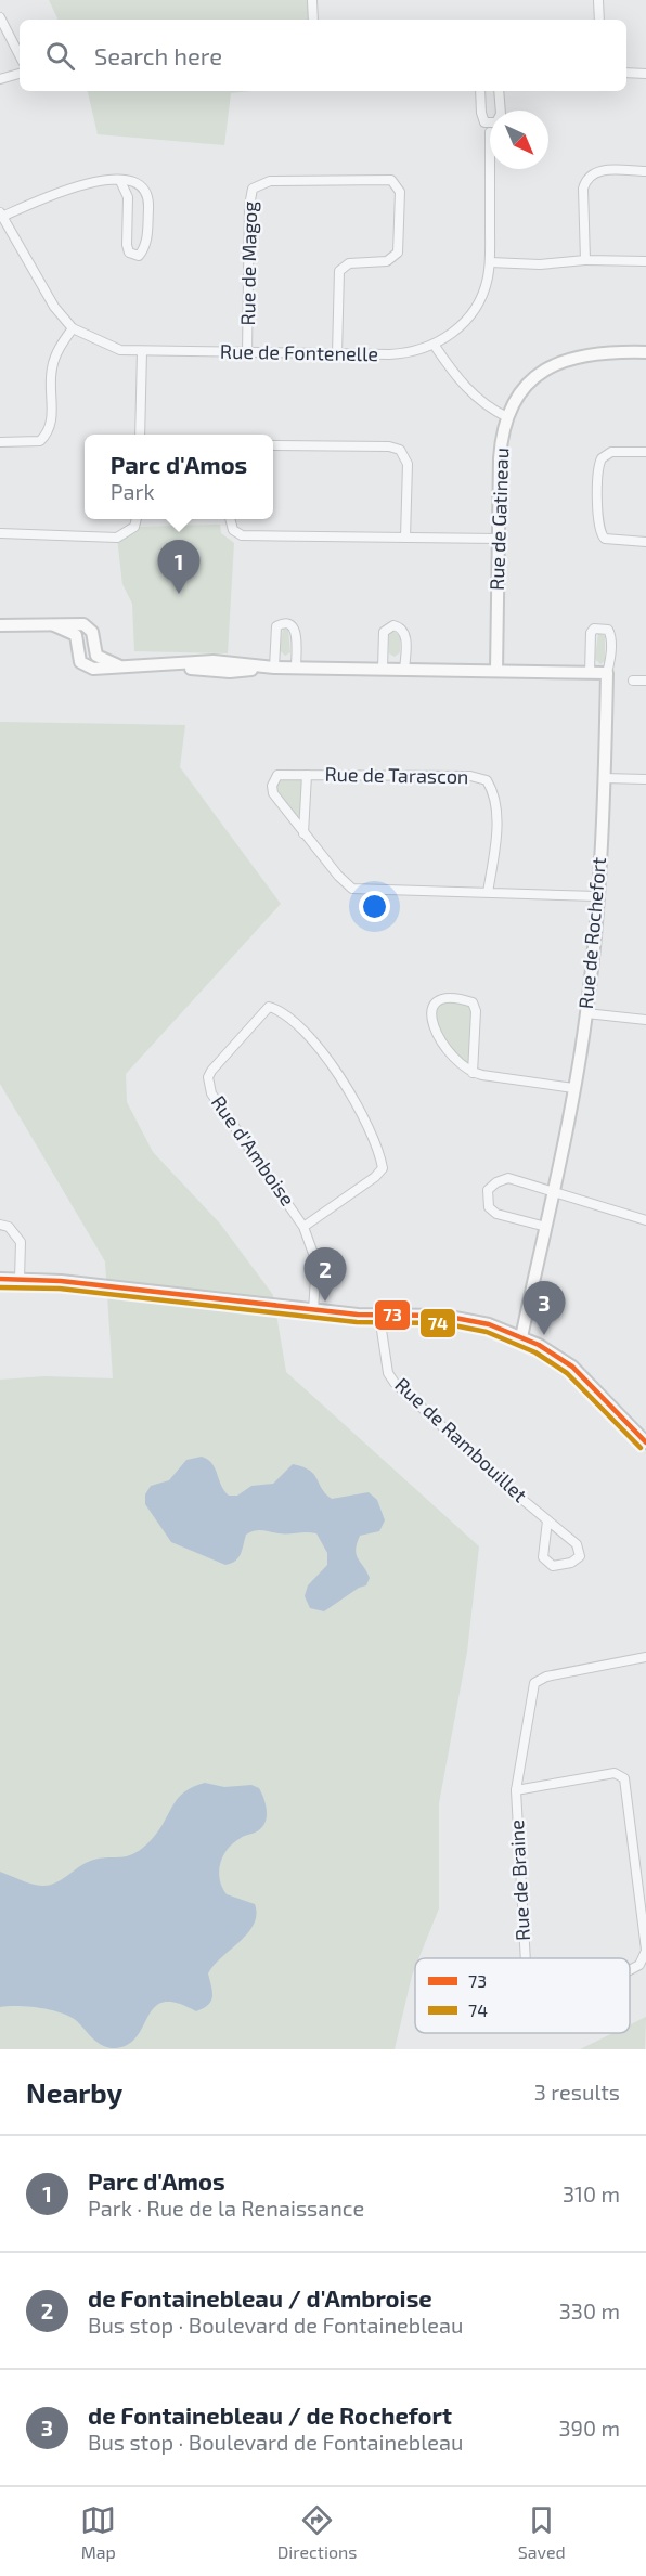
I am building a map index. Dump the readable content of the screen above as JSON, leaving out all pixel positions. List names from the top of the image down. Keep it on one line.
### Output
{"streets":{"street":["Rue de Magog","Rue de Fontenelle","Rue de Gatineau","Rue de Tarascon","Rue de Rochefort","Rue d'Amboise","Rue de Rambouillet","Rue de Braine"]},"crossings":[["Rue de Magog","Rue de Fontenelle"],["Rue de Tarascon","Rue de Rochefort"]],"lines":["transit line 73","transit line 74"],"legend":["73","74"],"north":"bottom right","page":{"search":"Search here","popup":["Parc d'Amos","Park"],"pins":["1","2","3"],"heading":["Nearby","3 results"],"list":[{"mark":"1","name":"Parc d'Amos","note":"Park · Rue de la Renaissance","value":"310 m"},{"mark":"2","name":"de Fontainebleau / d'Ambroise","note":"Bus stop · Boulevard de Fontainebleau","value":"330 m"},{"mark":"3","name":"de Fontainebleau / de Rochefort","note":"Bus stop · Boulevard de Fontainebleau","value":"390 m"}],"nav":["Map","Directions","Saved"]}}
